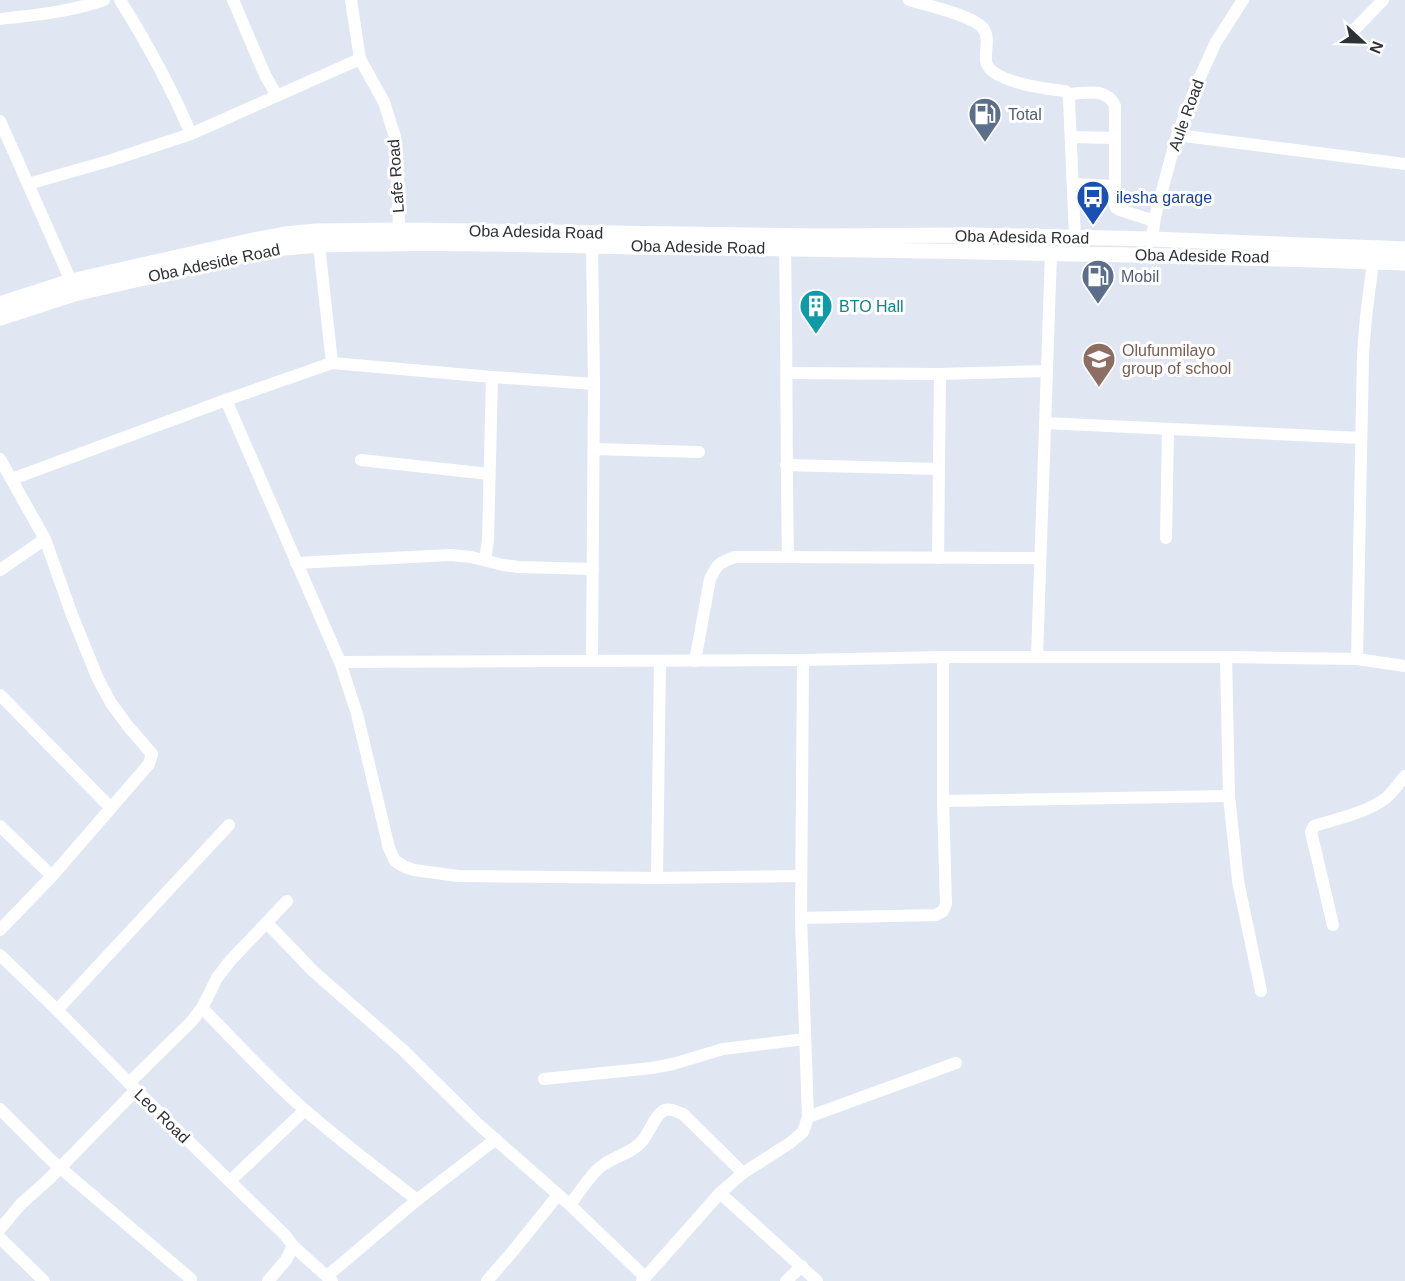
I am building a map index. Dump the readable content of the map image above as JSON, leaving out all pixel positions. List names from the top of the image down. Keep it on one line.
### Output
{"streets":{"main road":["Oba Adesida Road","Oba Adeside Road"],"street":["Aule Road","Lafe Road","Leo Road"]},"crossings":[["Aule Road","Oba Adesida Road"],["Lafe Road","Oba Adesida Road"],["Oba Adesida Road","Oba Adeside Road"]],"places":{"fuel station":["Total","Mobil"],"bus stop":["ilesha garage"],"building":["BTO Hall"],"school or university":["Olufunmilayo group of school"]},"north":"right"}
